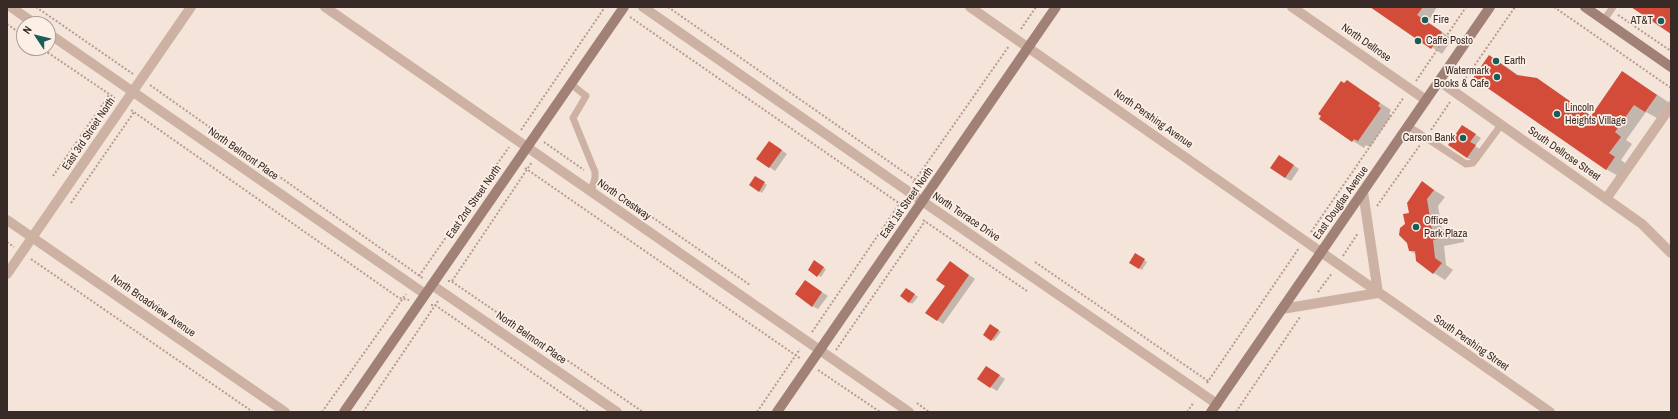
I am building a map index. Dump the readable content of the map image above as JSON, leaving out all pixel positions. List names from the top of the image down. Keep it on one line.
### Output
{"streets":{"street":["North Dellrose","North Pershing Avenue","East 3rd Street North","North Belmont Place","South Dellrose Street","North Crestway","East 2nd Street North","East 1st Street North","East Douglas Avenue","North Terrace Drive","North Broadview Avenue","South Pershing Street"]},"crossings":[["North Dellrose","East Douglas Avenue"],["North Pershing Avenue","East 1st Street North"],["North Pershing Avenue","East Douglas Avenue"],["North Pershing Avenue","South Pershing Street"],["East 3rd Street North","North Belmont Place"],["East 3rd Street North","North Broadview Avenue"],["North Belmont Place","East 2nd Street North"],["South Dellrose Street","East Douglas Avenue"],["North Crestway","East 2nd Street North"],["North Crestway","East 1st Street North"],["East 1st Street North","North Terrace Drive"],["East Douglas Avenue","North Terrace Drive"],["East Douglas Avenue","South Pershing Street"]],"places":["Fire","AT&T","Caffe Posto","Earth","Watermark Books & Cafe","Lincoln Heights Village","Carson Bank","Office Park Plaza"],"north":"top left"}
